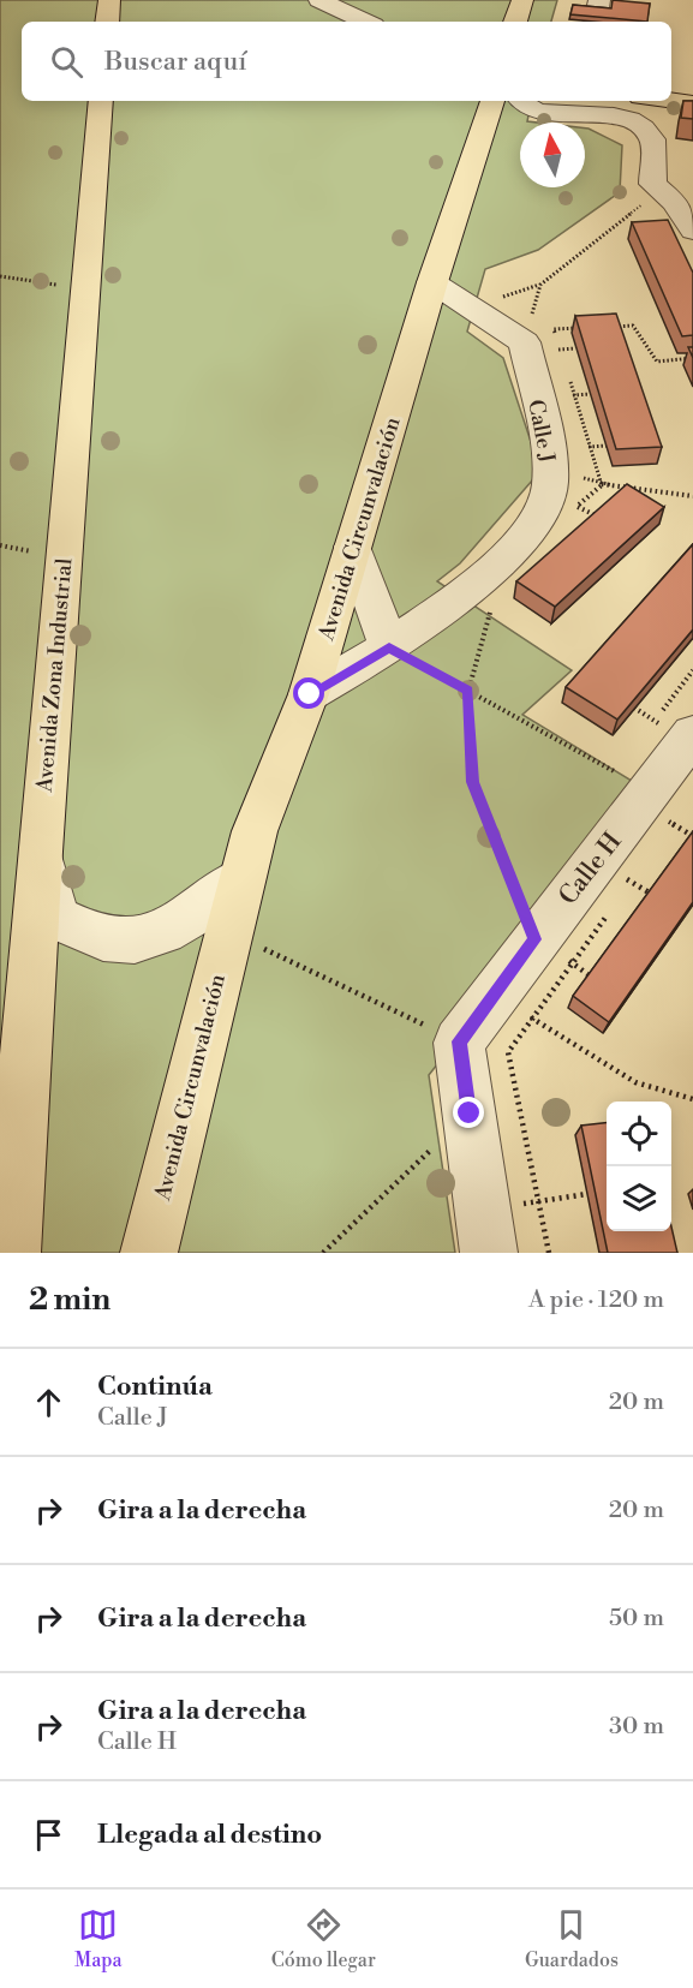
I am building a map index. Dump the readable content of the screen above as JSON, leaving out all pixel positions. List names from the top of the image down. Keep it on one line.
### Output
{"streets":{"main road":["Avenida Circunvalación","Avenida Zona Industrial"],"street":["Calle J","Calle H"]},"crossings":[["Calle J","Avenida Circunvalación"]],"north":"top","page":{"search":"Buscar aquí","heading":["2 min","A pie · 120 m"],"list":[["Continúa","Calle J","20 m"],["Gira a la derecha","20 m"],["Gira a la derecha","50 m"],["Gira a la derecha","Calle H","30 m"],"Llegada al destino"],"nav":["Mapa","Cómo llegar","Guardados"]}}
